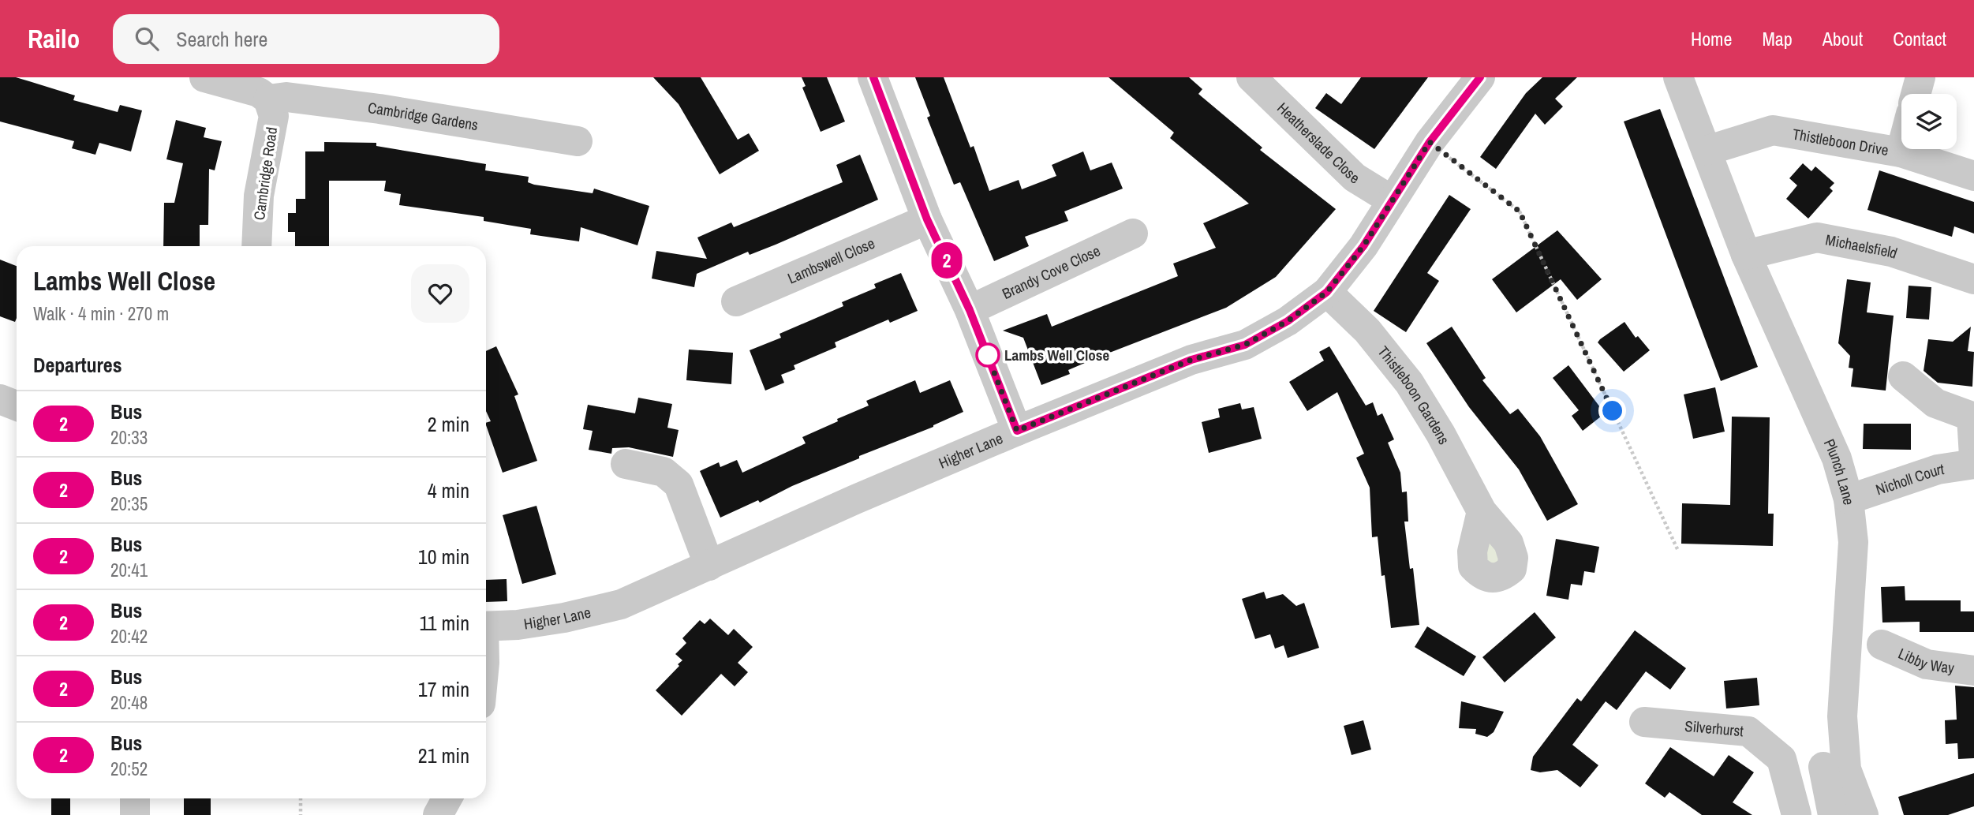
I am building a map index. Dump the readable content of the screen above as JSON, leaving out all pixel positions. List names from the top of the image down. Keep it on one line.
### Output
{"streets":{"street":["Cambridge Gardens","Heatherslade Close","Thistleboon Drive","Cambridge Road","Michaelsfield","Lambswell Close","Brandy Cove Close","Thistleboon Gardens","Higher Lane","Plunch Lane","Nicholl Court","Libby Way","Silverhurst"]},"crossings":[["Cambridge Gardens","Cambridge Road"],["Heatherslade Close","Higher Lane"],["Thistleboon Drive","Plunch Lane"],["Michaelsfield","Plunch Lane"],["Thistleboon Gardens","Higher Lane"],["Plunch Lane","Nicholl Court"]],"places":["Lambs Well Close"],"lines":["bus line 2"],"page":{"header":"Railo","search":"Search here","nav":["Home","Map","About","Contact"],"on_map":"2","heading":[["Lambs Well Close","Walk · 4 min · 270 m"],"Departures"],"list":[{"mark":"2","name":"Bus","note":"20:33","value":"2 min"},{"mark":"2","name":"Bus","note":"20:35","value":"4 min"},{"mark":"2","name":"Bus","note":"20:41","value":"10 min"},{"mark":"2","name":"Bus","note":"20:42","value":"11 min"},{"mark":"2","name":"Bus","note":"20:48","value":"17 min"},{"mark":"2","name":"Bus","note":"20:52","value":"21 min"}]}}
